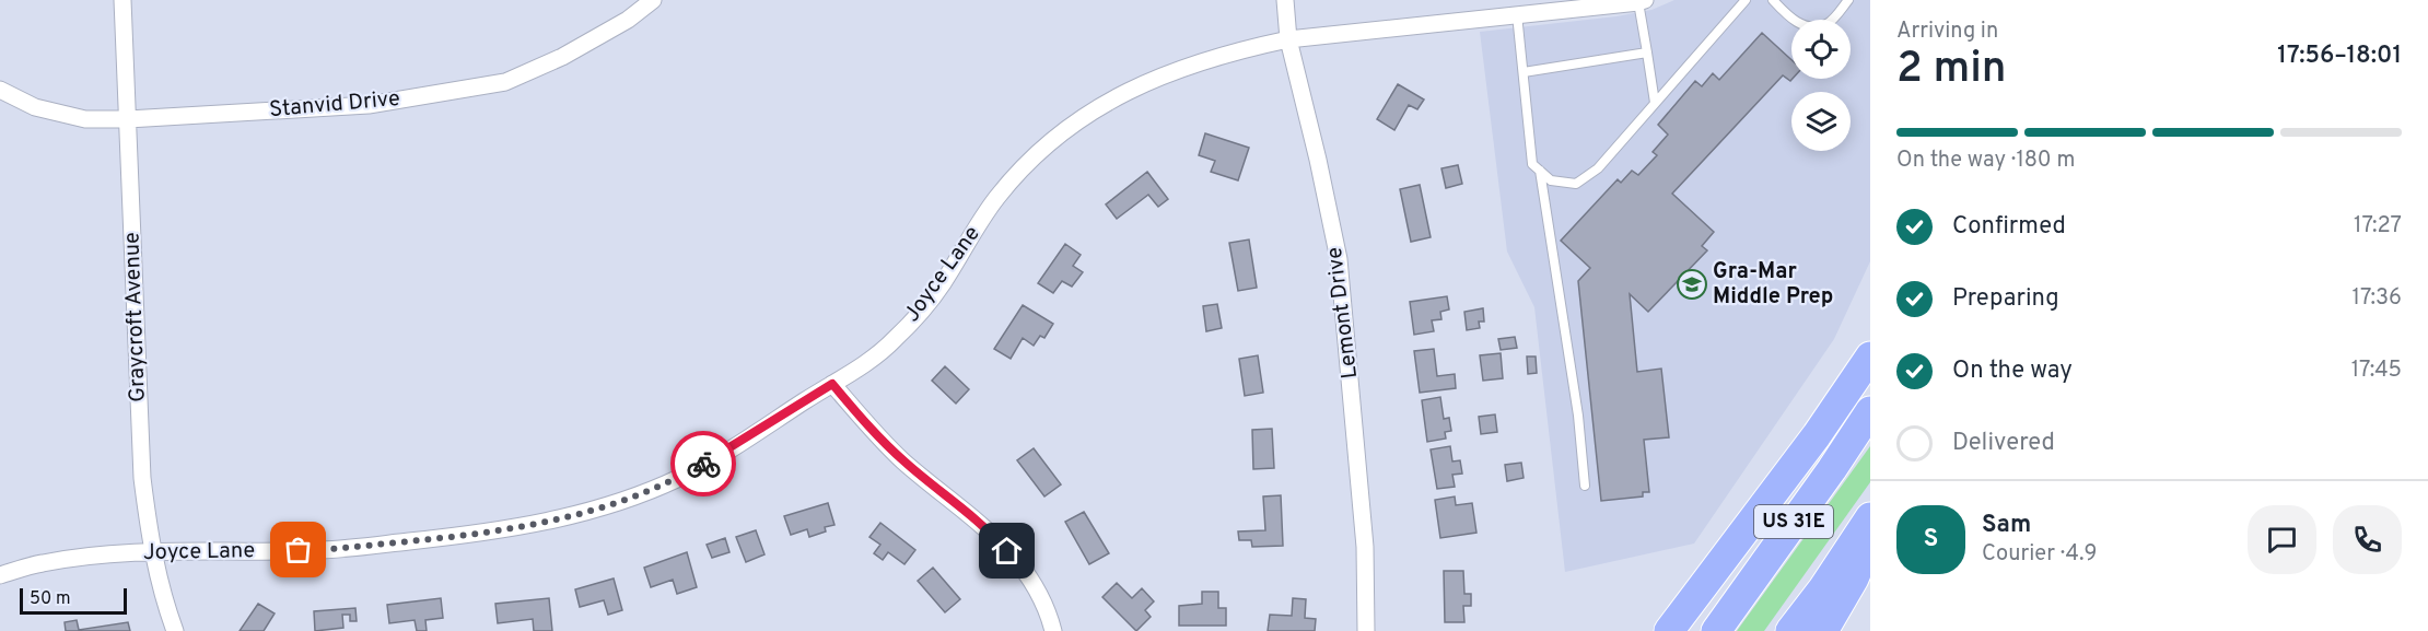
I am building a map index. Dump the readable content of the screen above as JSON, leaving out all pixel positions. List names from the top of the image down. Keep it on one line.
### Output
{"streets":{"highway":["US 31E"],"street":["Stanvid Drive","Joyce Lane","Lemont Drive","Graycroft Avenue"]},"crossings":[["Stanvid Drive","Graycroft Avenue"],["Joyce Lane","Lemont Drive"],["Joyce Lane","Graycroft Avenue"]],"places":{"school or university":["Gra-Mar Middle Prep"]},"scale_bar":"50 m","page":{"heading":["2 min","Arriving in","17:56–18:01"],"panel":["Sam","Courier · 4.9"],"bar":"On the way · 180 m","list":[["Confirmed","17:27"],["Preparing","17:36"],["On the way","17:45"],"Delivered"],"round":"S","scale":"50 m"}}
